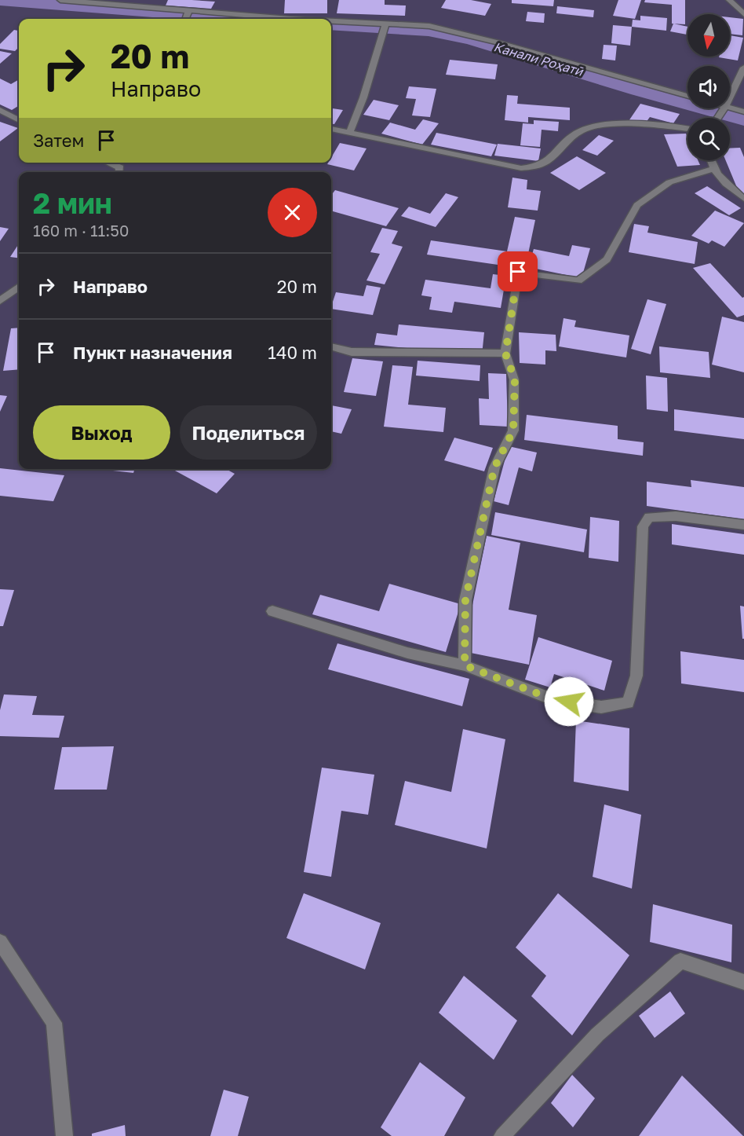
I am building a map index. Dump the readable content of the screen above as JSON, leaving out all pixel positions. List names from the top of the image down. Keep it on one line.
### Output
{"water":["Канали Роҳатӣ"],"north":"bottom","page":{"turn":["20 m","Направо"],"then":"Затем","heading":["2 мин","160 m · 11:50"],"list":[{"name":"Направо","value":"20 m"},{"name":"Пункт назначения","value":"140 m"}],"buttons":["Выход","Поделиться"]}}
